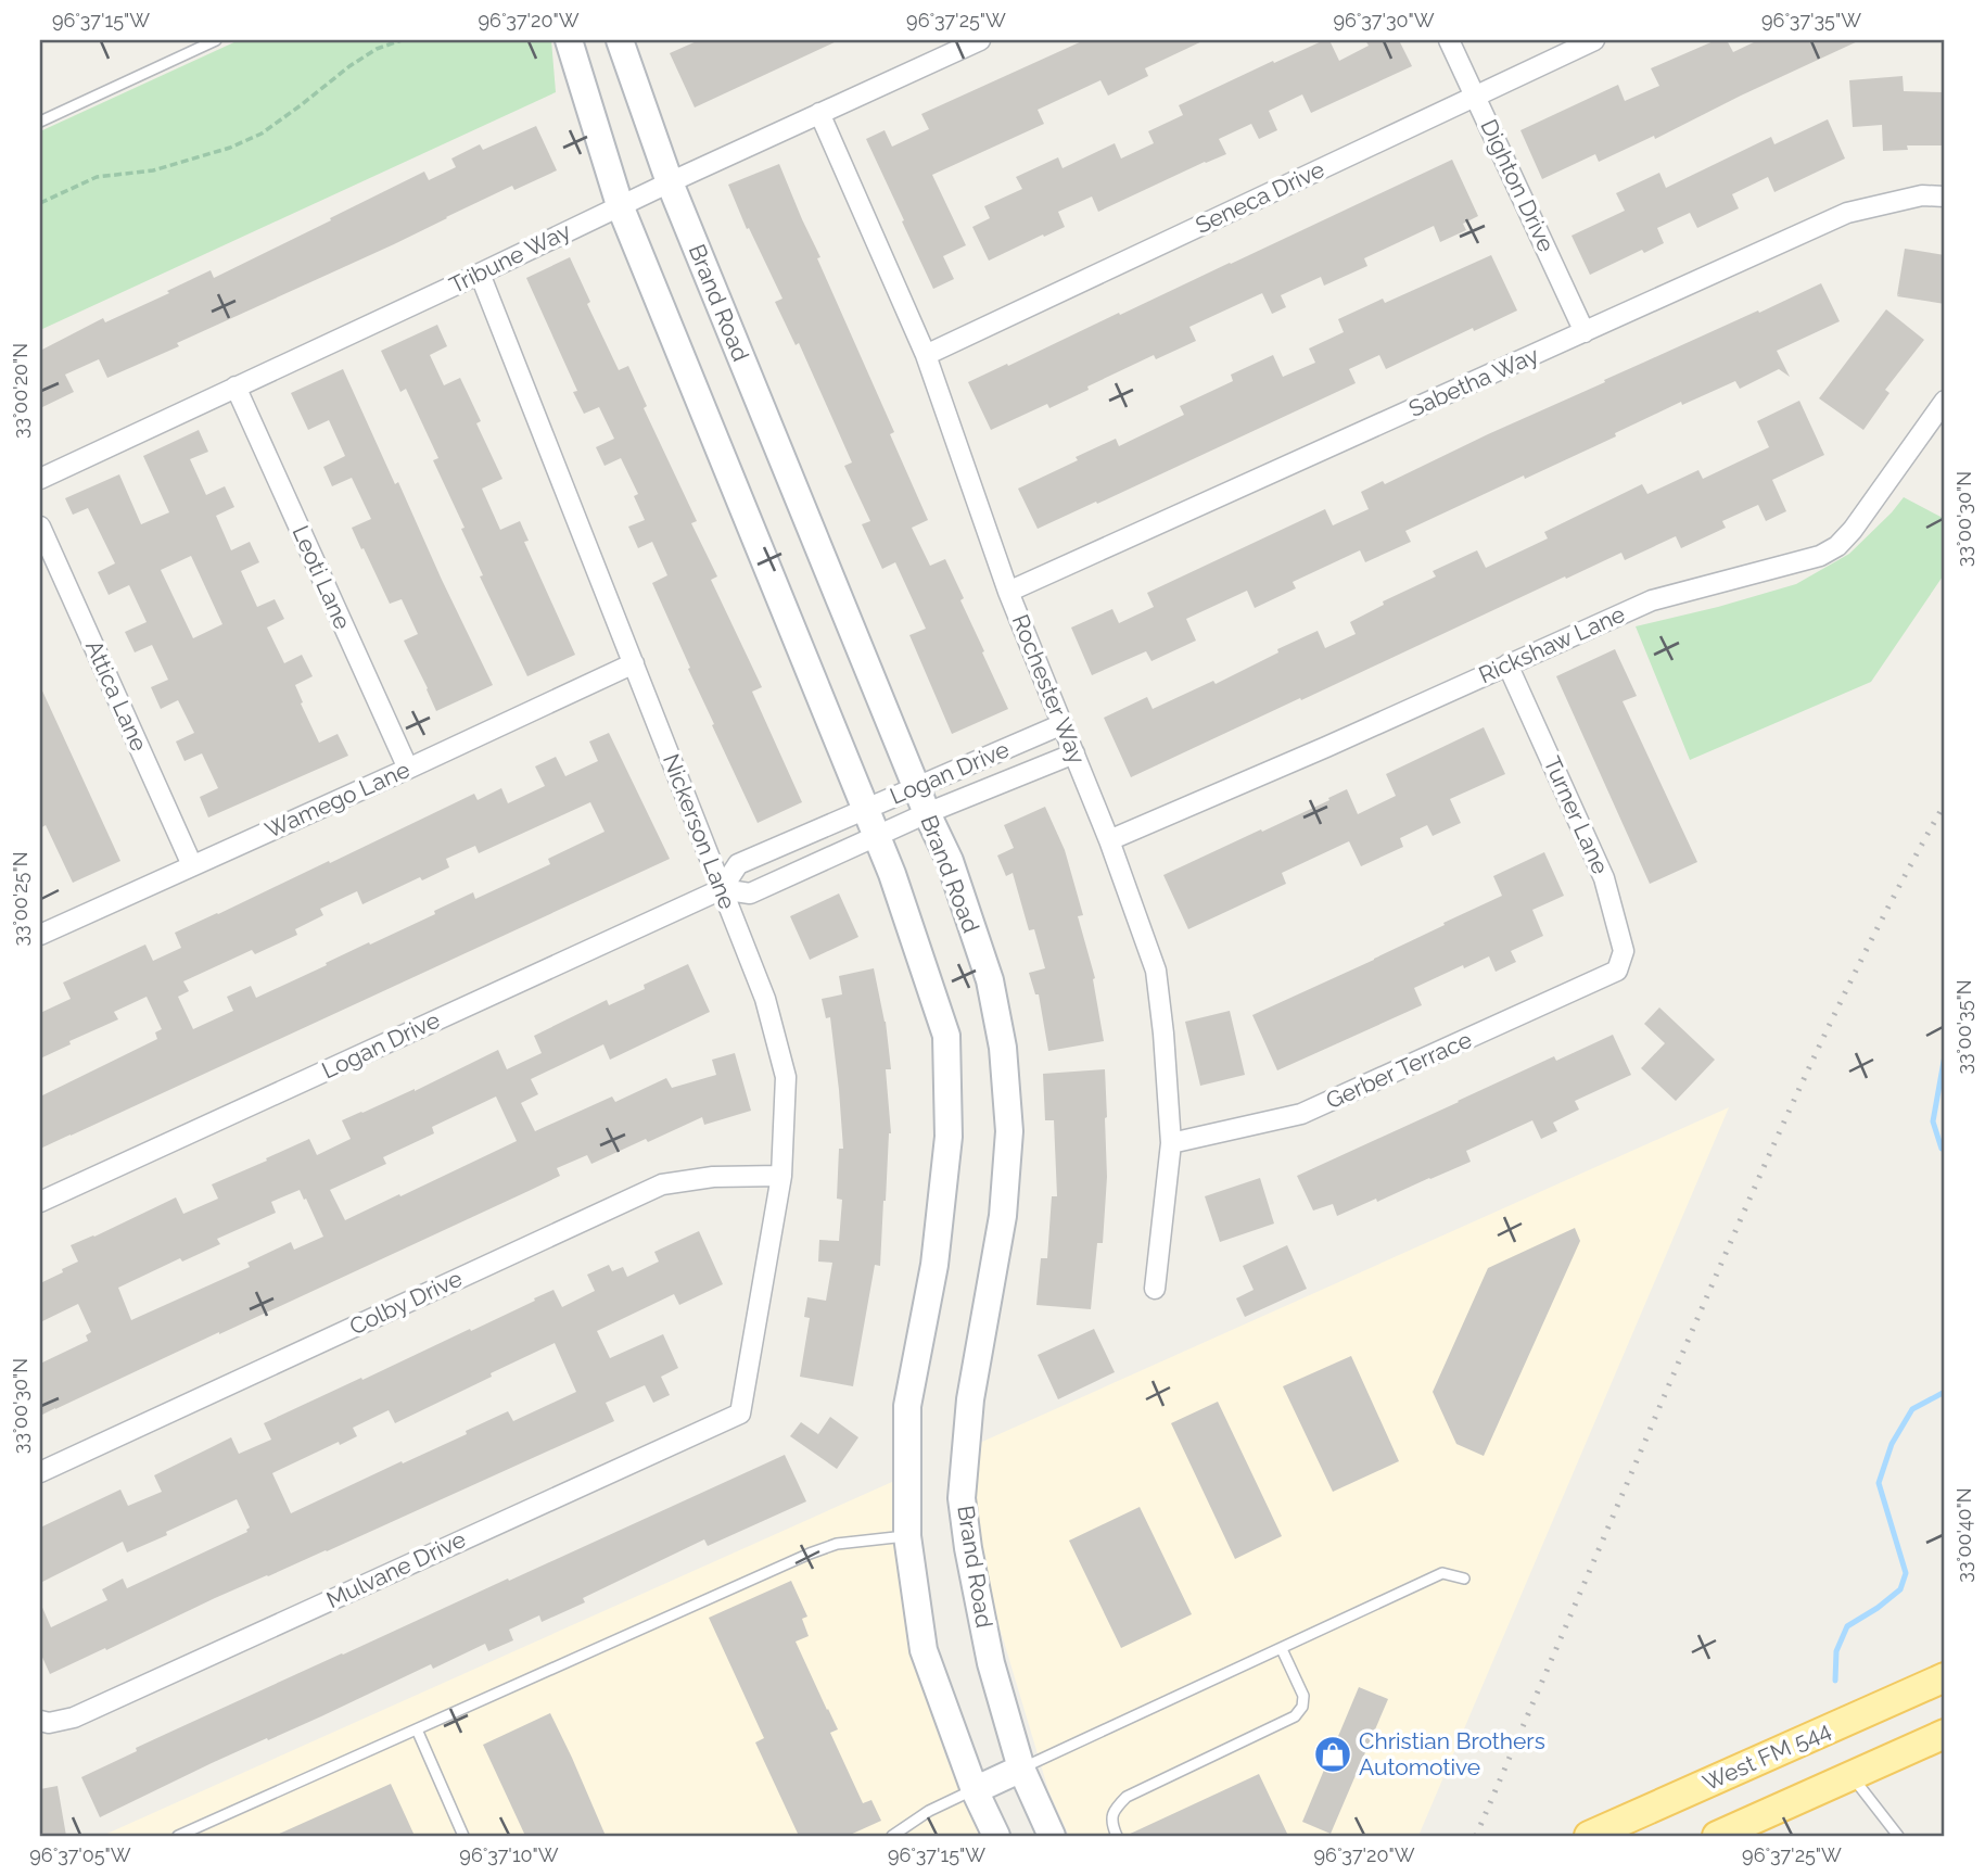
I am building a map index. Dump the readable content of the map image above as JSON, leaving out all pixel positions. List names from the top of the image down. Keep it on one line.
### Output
{"streets":{"main road":["Brand Road","West FM 544"],"street":["Dighton Drive","Seneca Drive","Tribune Way","Sabetha Way","Leoti Lane","Rickshaw Lane","Rochester Way","Attica Lane","Logan Drive","Wamego Lane","Turner Lane","Nickerson Lane","Gerber Terrace","Colby Drive","Mulvane Drive"]},"crossings":[["Dighton Drive","Seneca Drive"],["Dighton Drive","Sabetha Way"],["Seneca Drive","Rochester Way"],["Tribune Way","Brand Road"],["Tribune Way","Leoti Lane"],["Tribune Way","Rochester Way"],["Tribune Way","Nickerson Lane"],["Brand Road","Logan Drive"],["Sabetha Way","Rochester Way"],["Leoti Lane","Wamego Lane"],["Rickshaw Lane","Rochester Way"],["Rickshaw Lane","Turner Lane"],["Rochester Way","Logan Drive"],["Rochester Way","Gerber Terrace"],["Attica Lane","Wamego Lane"],["Logan Drive","Nickerson Lane"],["Wamego Lane","Nickerson Lane"],["Turner Lane","Gerber Terrace"],["Nickerson Lane","Colby Drive"],["Nickerson Lane","Mulvane Drive"]],"places":{"shop":["Christian Brothers Automotive"]},"coordinates":["96°37'15\"W","96°37'20\"W","96°37'25\"W","96°37'30\"W","96°37'35\"W","33°00'20\"N","33°00'30\"N","33°00'25\"N","33°00'35\"N","33°00'40\"N","96°37'05\"W","96°37'10\"W"]}
